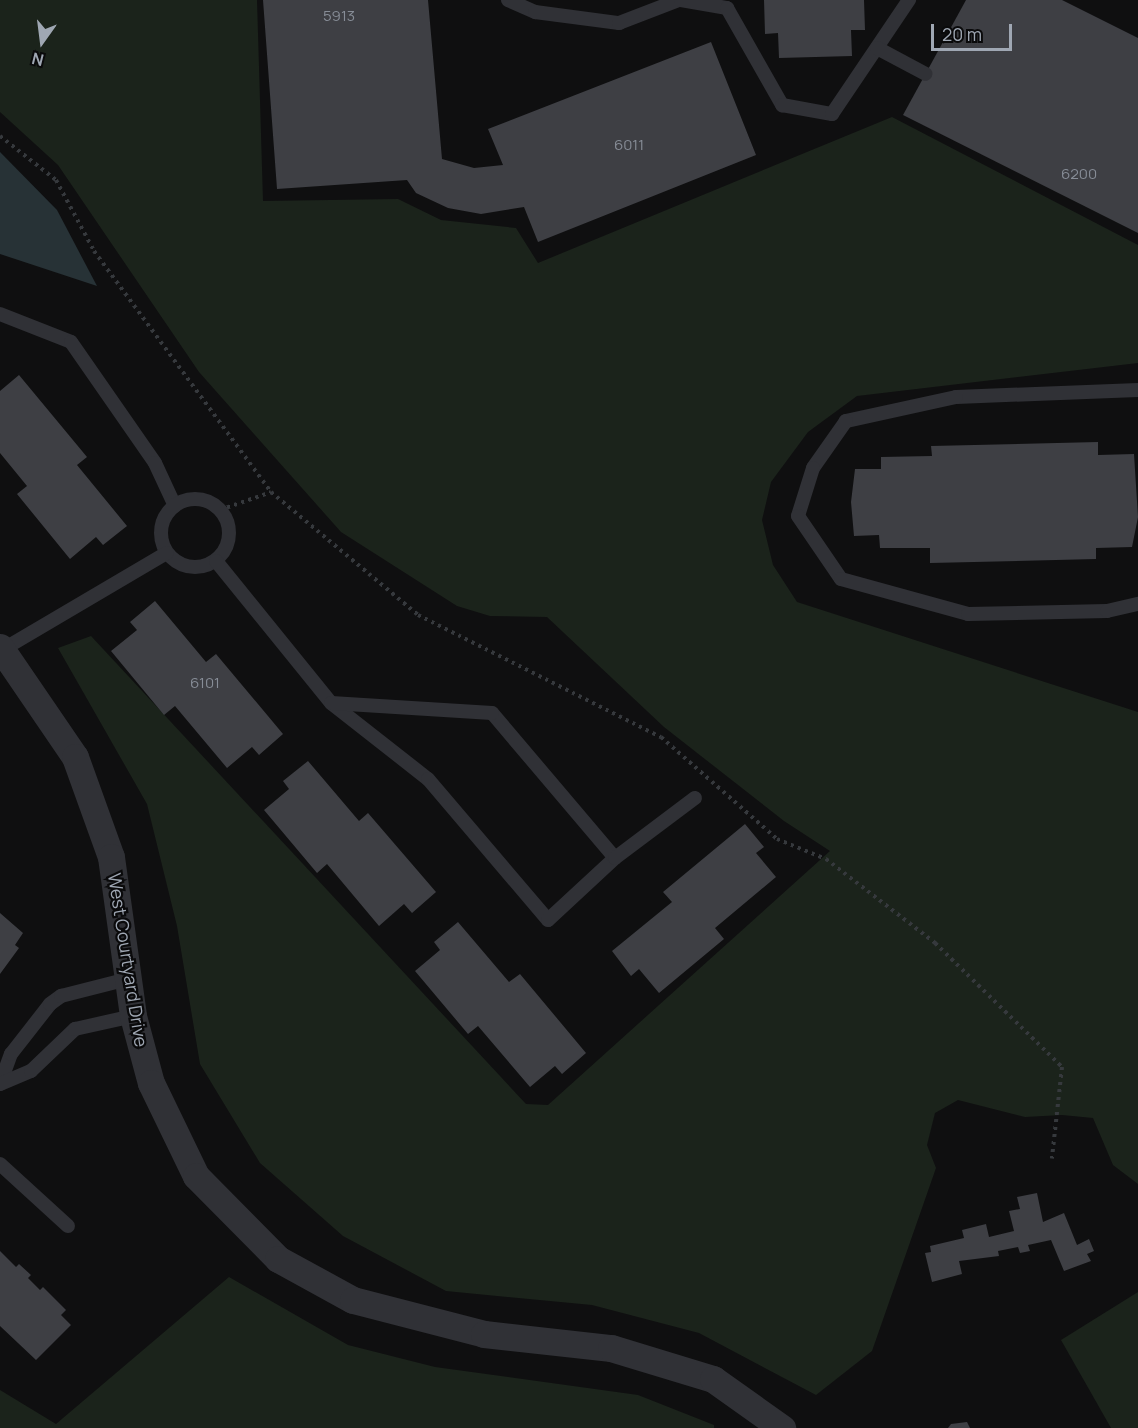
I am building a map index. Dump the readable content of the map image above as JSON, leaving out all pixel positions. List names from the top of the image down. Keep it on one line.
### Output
{"streets":{"street":["West Courtyard Drive"]},"house_numbers":["5913","6011","6200","6101"],"scale_bar":"20 m","north":"bottom"}
